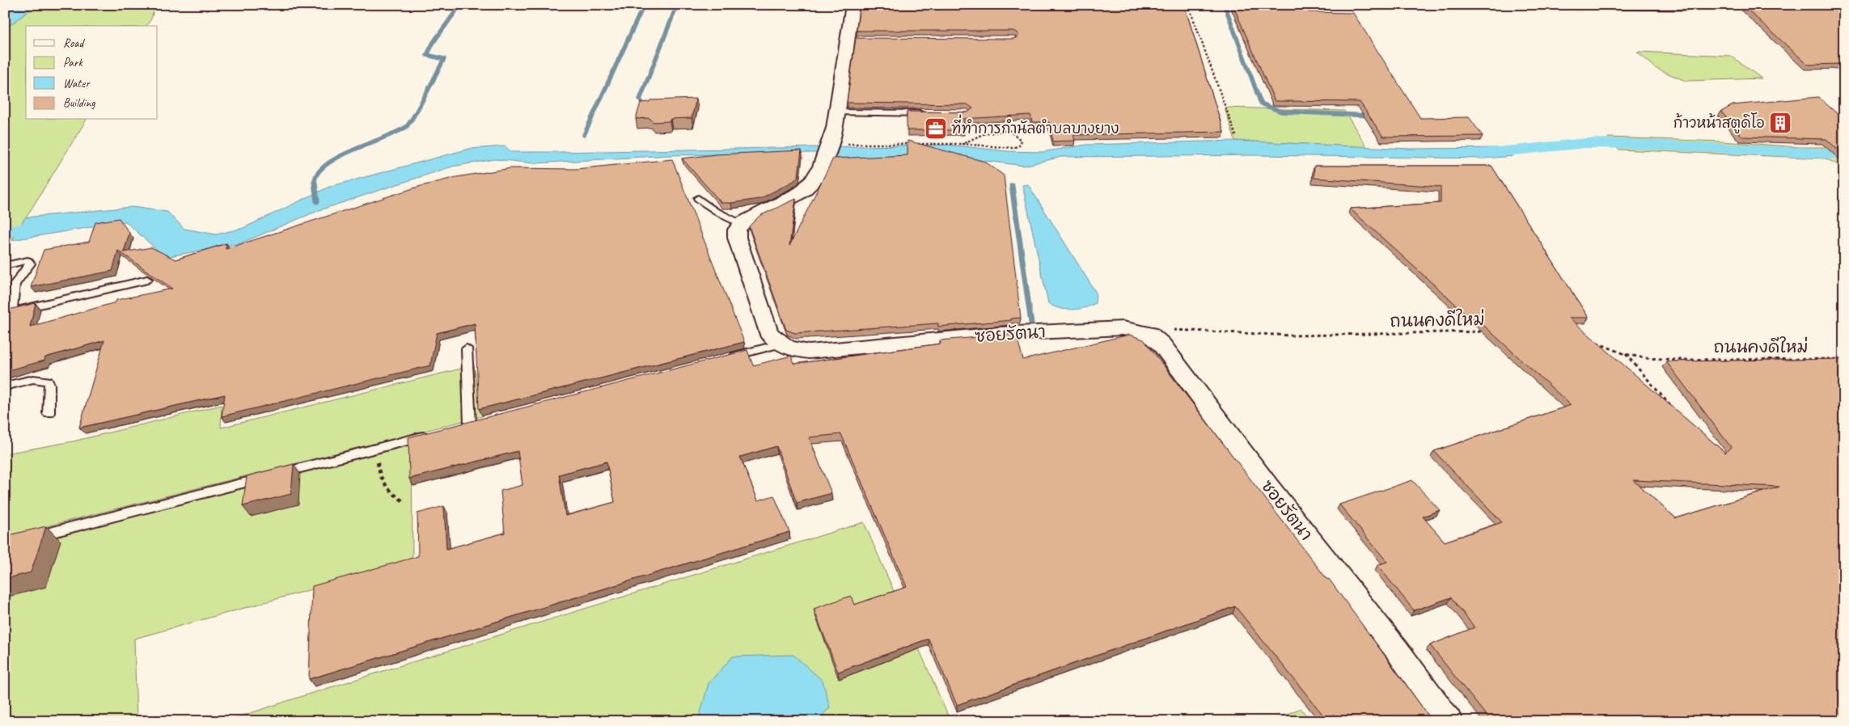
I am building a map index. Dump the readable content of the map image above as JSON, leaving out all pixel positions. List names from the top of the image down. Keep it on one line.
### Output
{"streets":{"street":["ซอยรัตนา"],"path":["ถนนคงดีใหม่"]},"crossings":[["ถนนคงดีใหม่","ซอยรัตนา"]],"places":{"building":["ก้าวหน้าสตูดิโอ"],"office":["ที่ทำการกำนัลตำบลบางยาง"]},"legend":["Road","Park","Water","Building"]}
